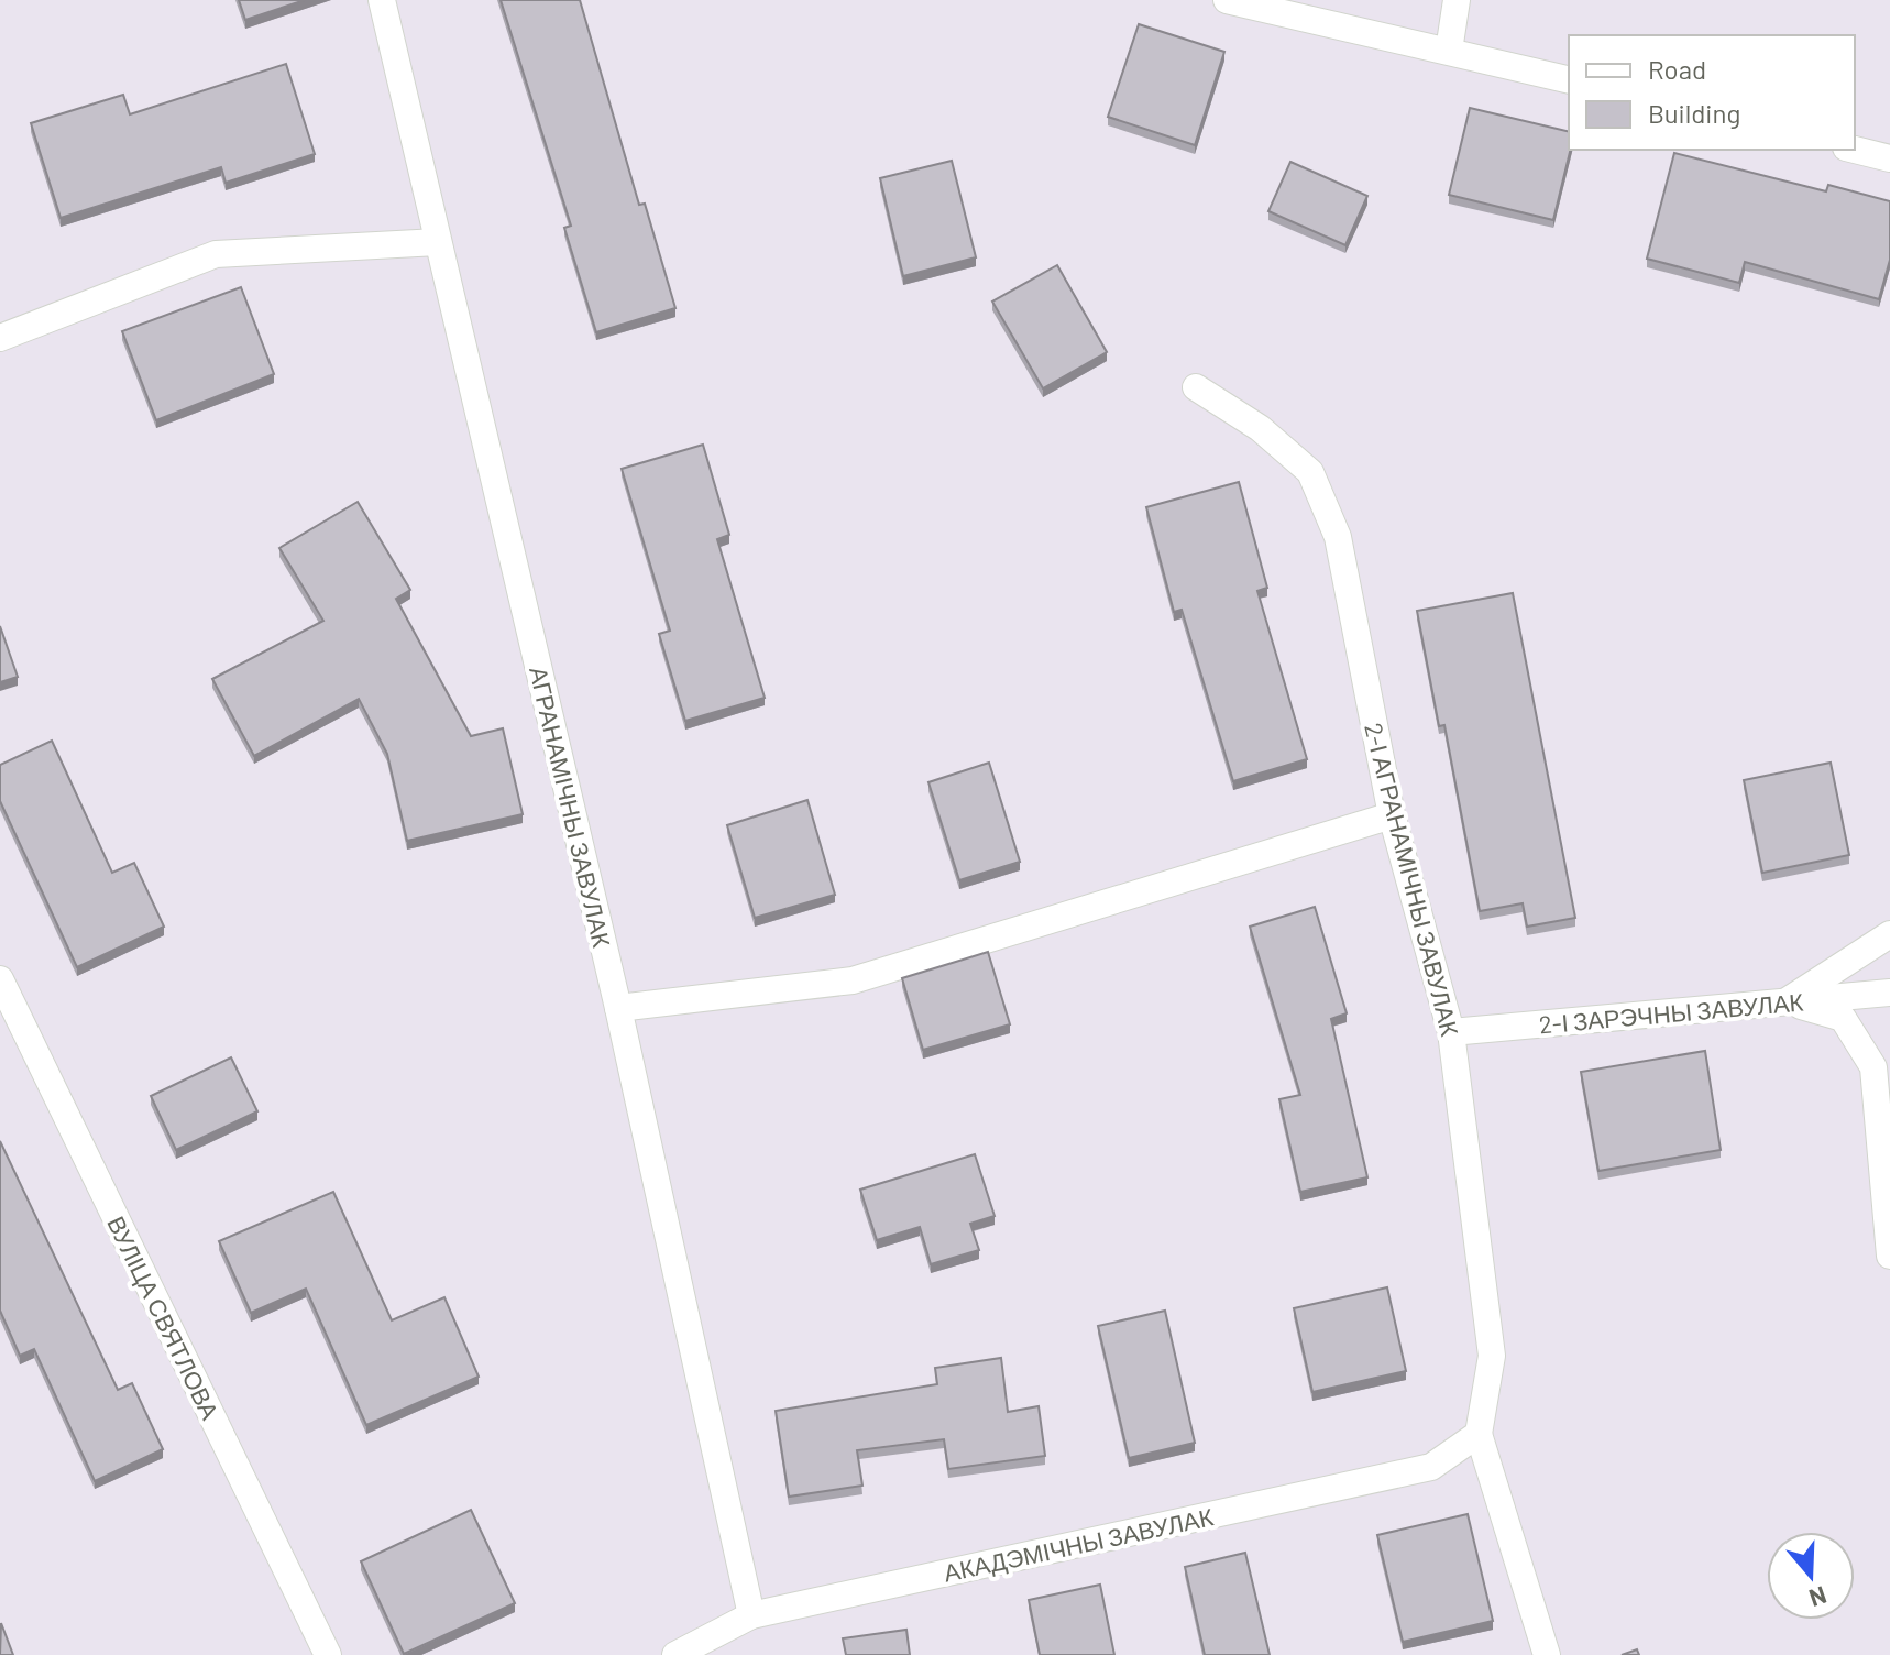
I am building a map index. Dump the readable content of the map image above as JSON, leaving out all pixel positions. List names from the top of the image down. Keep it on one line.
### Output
{"streets":{"street":["АГРАНАМІЧНЫ ЗАВУЛАК","2-І АГРАНАМІЧНЫ ЗАВУЛАК","2-І ЗАРЭЧНЫ ЗАВУЛАК","ВУЛІЦА СВЯТЛОВА","АКАДЭМІЧНЫ ЗАВУЛАК"]},"crossings":[["АГРАНАМІЧНЫ ЗАВУЛАК","АКАДЭМІЧНЫ ЗАВУЛАК"],["2-І АГРАНАМІЧНЫ ЗАВУЛАК","2-І ЗАРЭЧНЫ ЗАВУЛАК"],["2-І АГРАНАМІЧНЫ ЗАВУЛАК","АКАДЭМІЧНЫ ЗАВУЛАК"]],"legend":["Road","Building"],"north":"bottom"}
